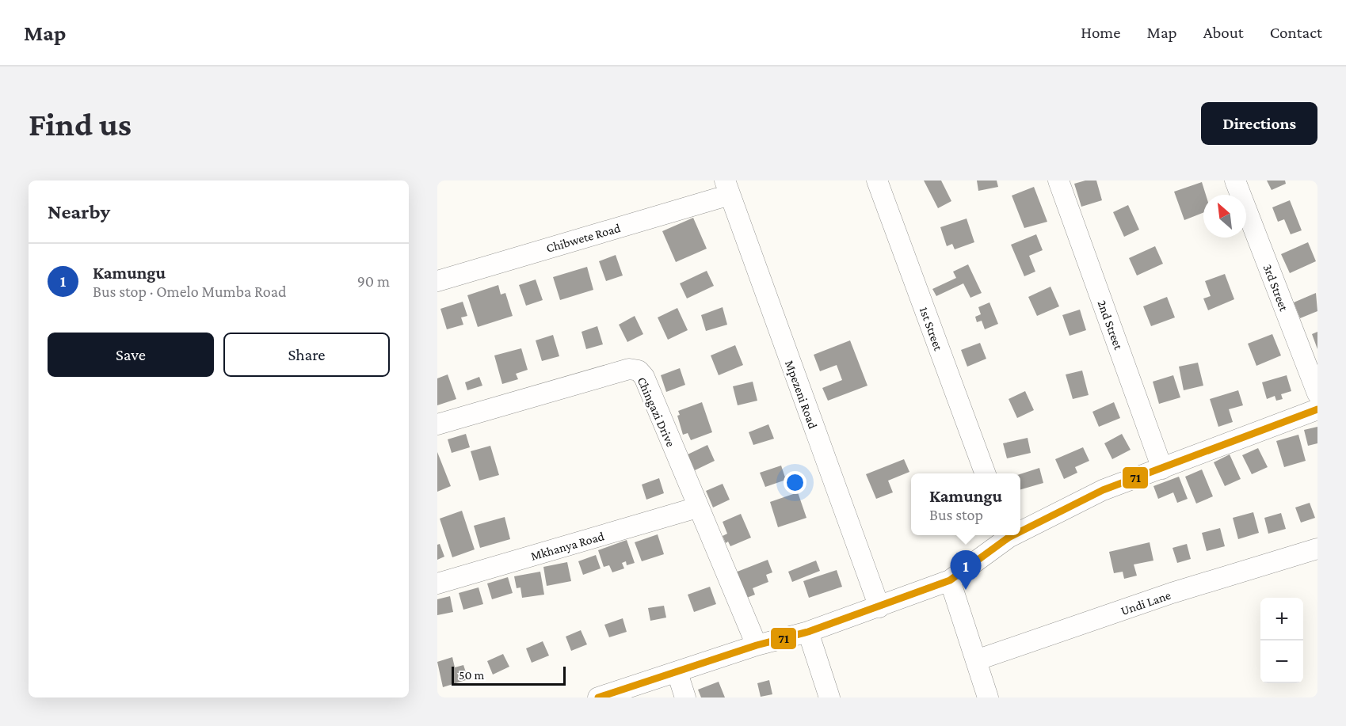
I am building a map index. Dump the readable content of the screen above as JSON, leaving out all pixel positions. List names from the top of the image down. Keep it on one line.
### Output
{"streets":{"street":["Chibwete Road","3rd Street","2nd Street","1st Street","Mpezeni Road","Chingazi Drive","Mkhanya Road","Undi Lane"]},"crossings":[["Chibwete Road","Mpezeni Road"],["Chingazi Drive","Mkhanya Road"]],"lines":["transit line 71"],"scale_bar":"50 m","north":"top left","page":{"header":"Map","nav":["Home","Map","About","Contact"],"buttons":["Directions",["Save","Share"]],"title":"Find us","heading":"Nearby","list":[{"mark":"1","name":"Kamungu","note":"Bus stop · Omelo Mumba Road","value":"90 m"}],"popup":["Kamungu","Bus stop"],"pins":"1","map_buttons":["+","−"],"scale":"50 m"}}
